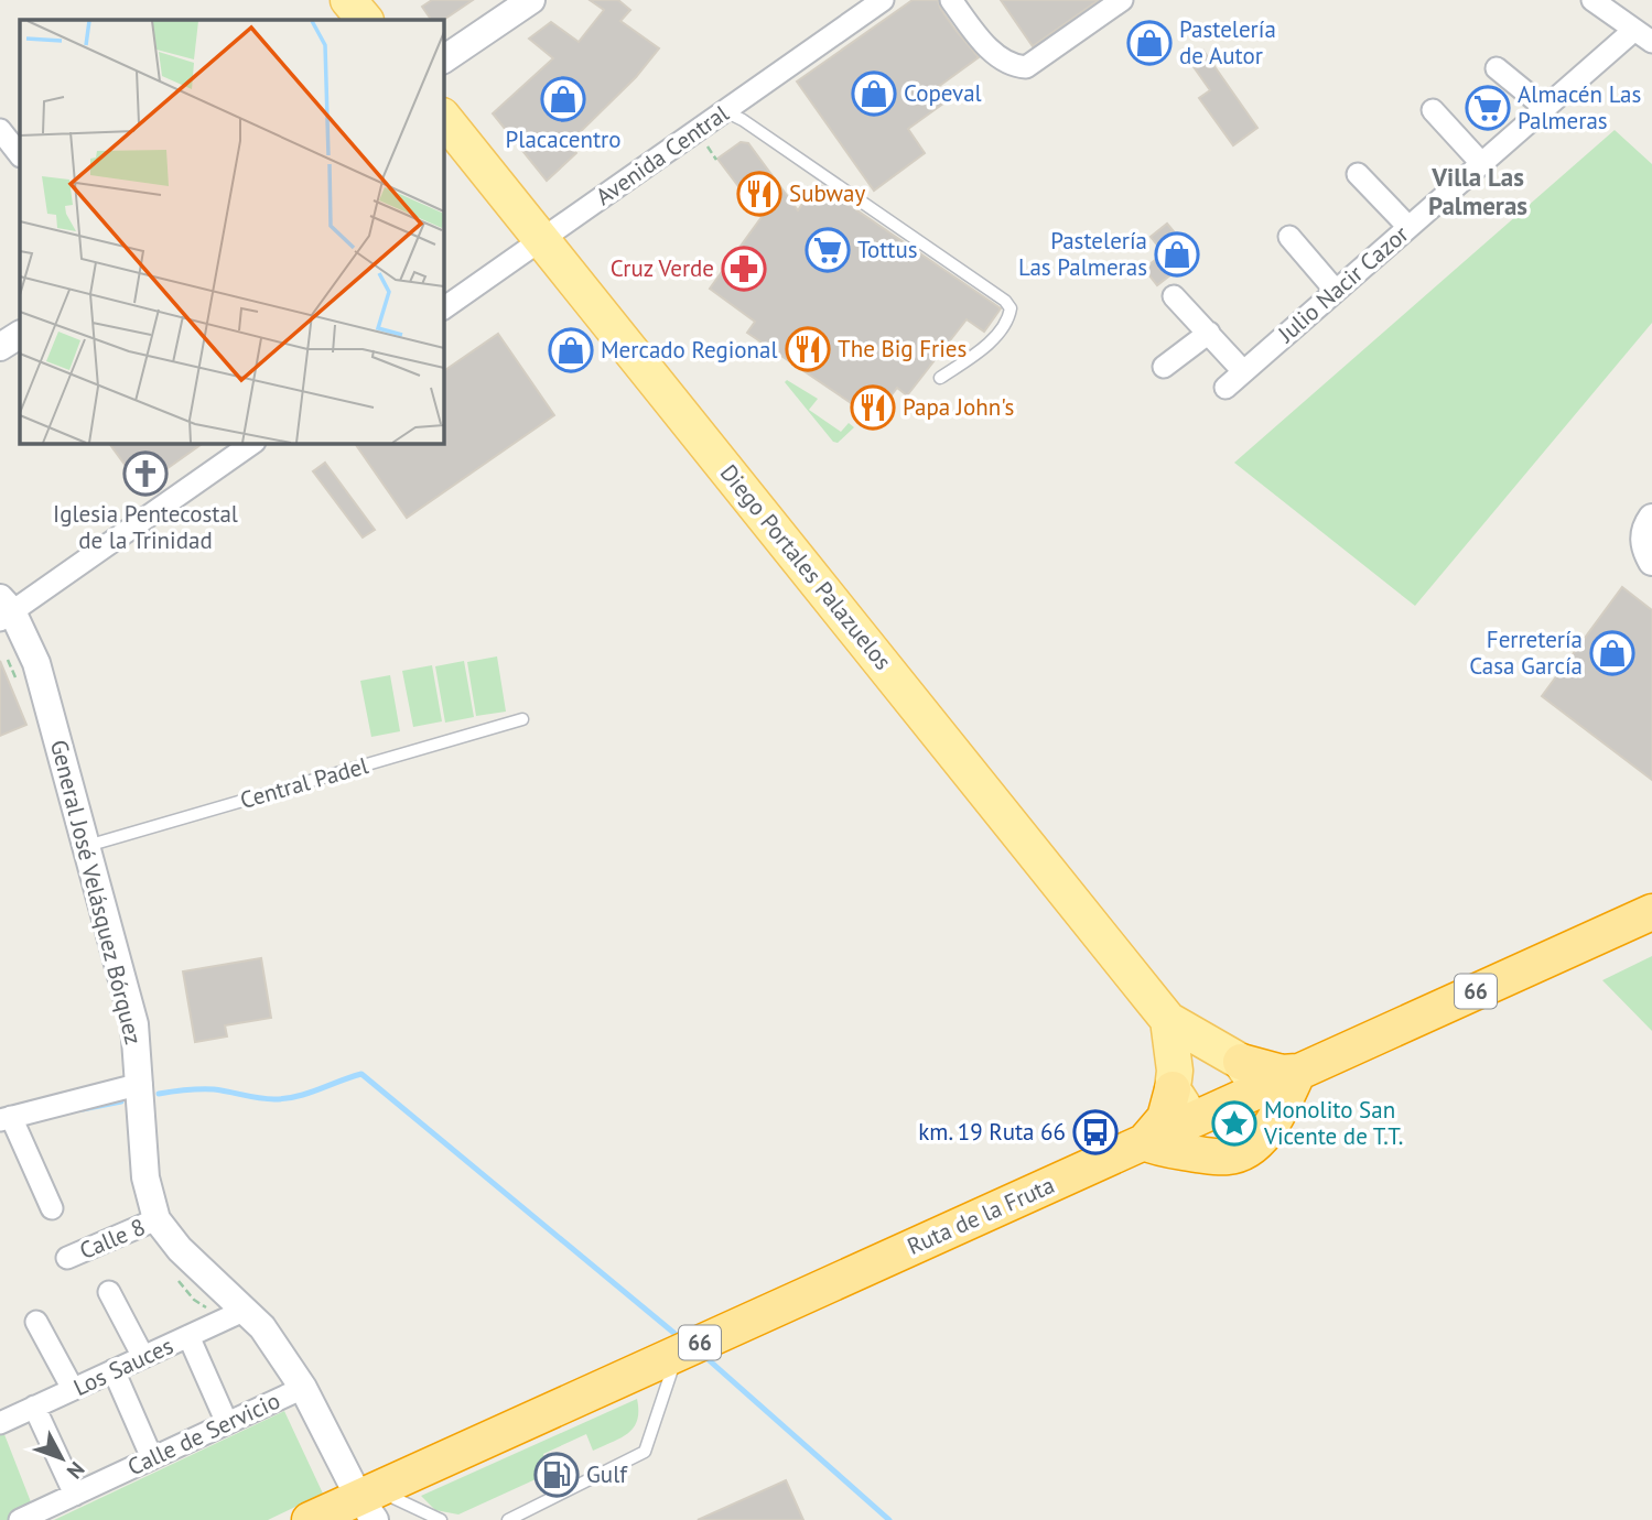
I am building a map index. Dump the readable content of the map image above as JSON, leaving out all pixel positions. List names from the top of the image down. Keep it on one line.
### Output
{"streets":{"highway":["66","Ruta de la Fruta"],"main road":["Diego Portales Palazuelos"],"street":["Avenida Central","Julio Nacir Cazor","General José Velásquez Bórquez","Calle 8","Los Sauces","Calle de Servicio"],"lane":["Central Padel"]},"crossings":[["Avenida Central","Diego Portales Palazuelos"],["Central Padel","General José Velásquez Bórquez"],["General José Velásquez Bórquez","Ruta de la Fruta"],["General José Velásquez Bórquez","Calle 8"],["General José Velásquez Bórquez","Los Sauces"],["General José Velásquez Bórquez","Calle de Servicio"]],"districts":["Villa Las Palmeras"],"places":{"shop":["Pastelería de Autor","Copeval","Placacentro","Pastelería Las Palmeras","Mercado Regional","Ferretería Casa García"],"supermarket":["Almacén Las Palmeras","Tottus"],"restaurant":["Subway","The Big Fries","Papa John's"],"pharmacy":["Cruz Verde"],"church":["Iglesia Pentecostal de la Trinidad"],"place":["Monolito San Vicente de T.T."],"bus stop":["km. 19 Ruta 66"],"fuel station":["Gulf"]},"north":"bottom right"}
